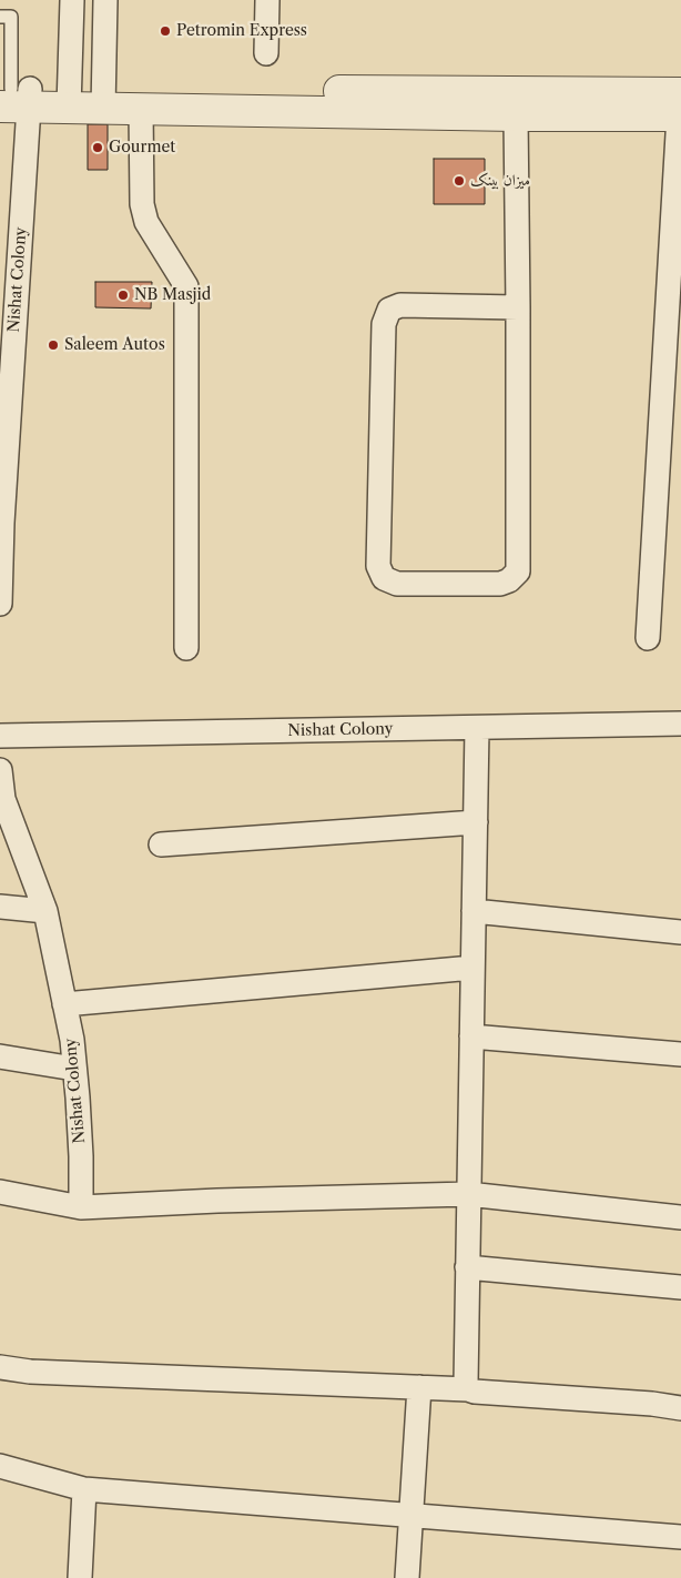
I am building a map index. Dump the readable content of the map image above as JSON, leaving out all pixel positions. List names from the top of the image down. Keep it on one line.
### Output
{"streets":{"street":["Nishat Colony"]},"places":["Petromin Express","Gourmet","میزان بینک","NB Masjid","Saleem Autos"]}
